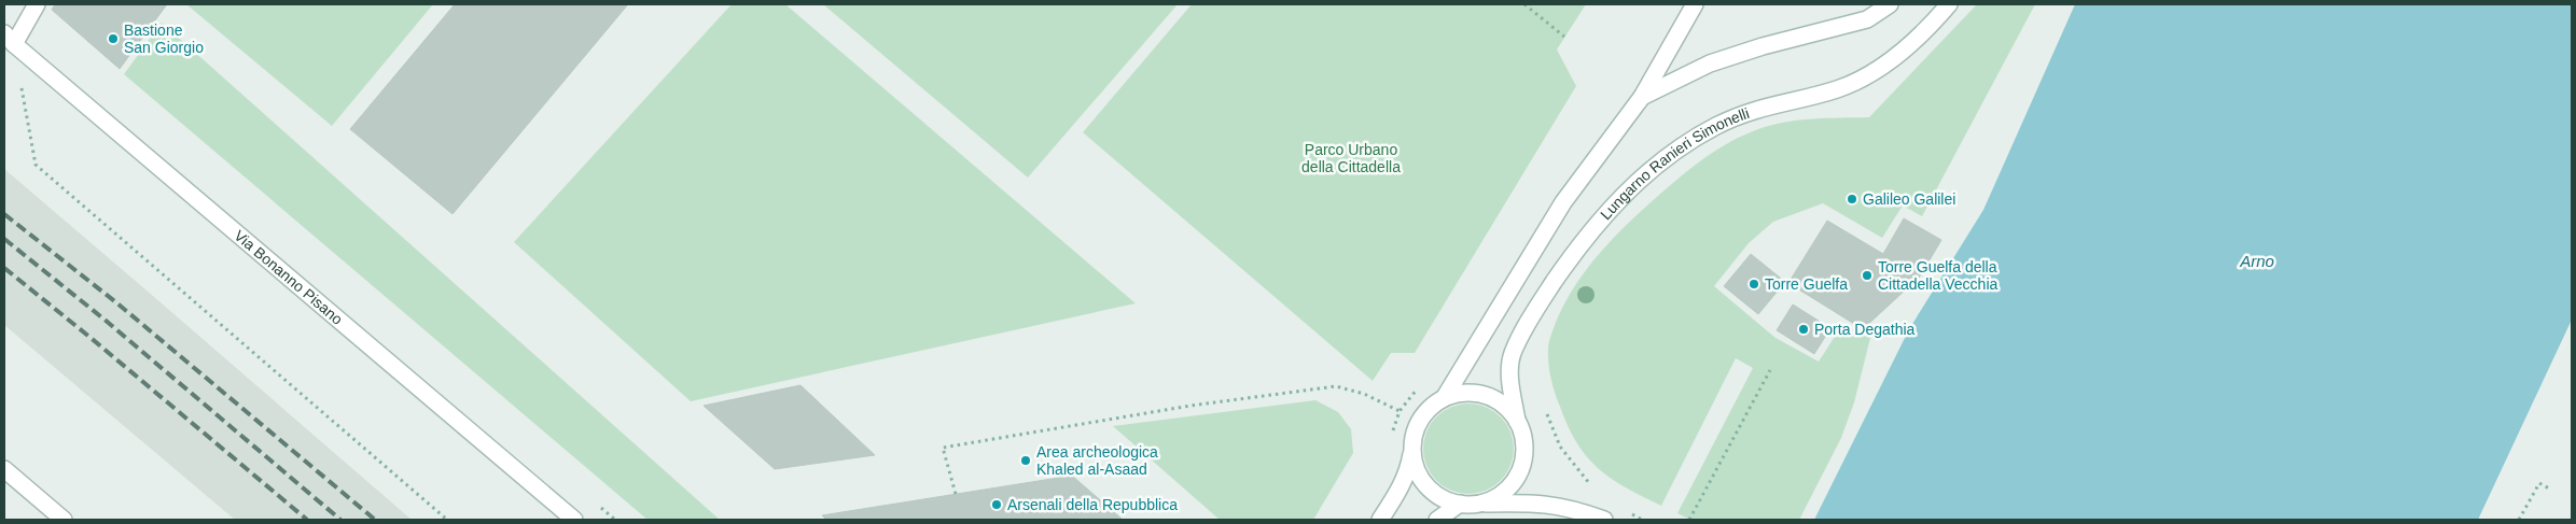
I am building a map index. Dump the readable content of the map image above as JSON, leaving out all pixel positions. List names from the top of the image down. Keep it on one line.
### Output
{"streets":{"street":["Lungarno Ranieri Simonelli","Via Bonanno Pisano"]},"water":["Arno"],"parks":["Parco Urbano della Cittadella"],"places":["Bastione San Giorgio","Galileo Galilei","Torre Guelfa della Cittadella Vecchia","Torre Guelfa","Porta Degathia","Area archeologica Khaled al-Asaad","Arsenali della Repubblica"]}
